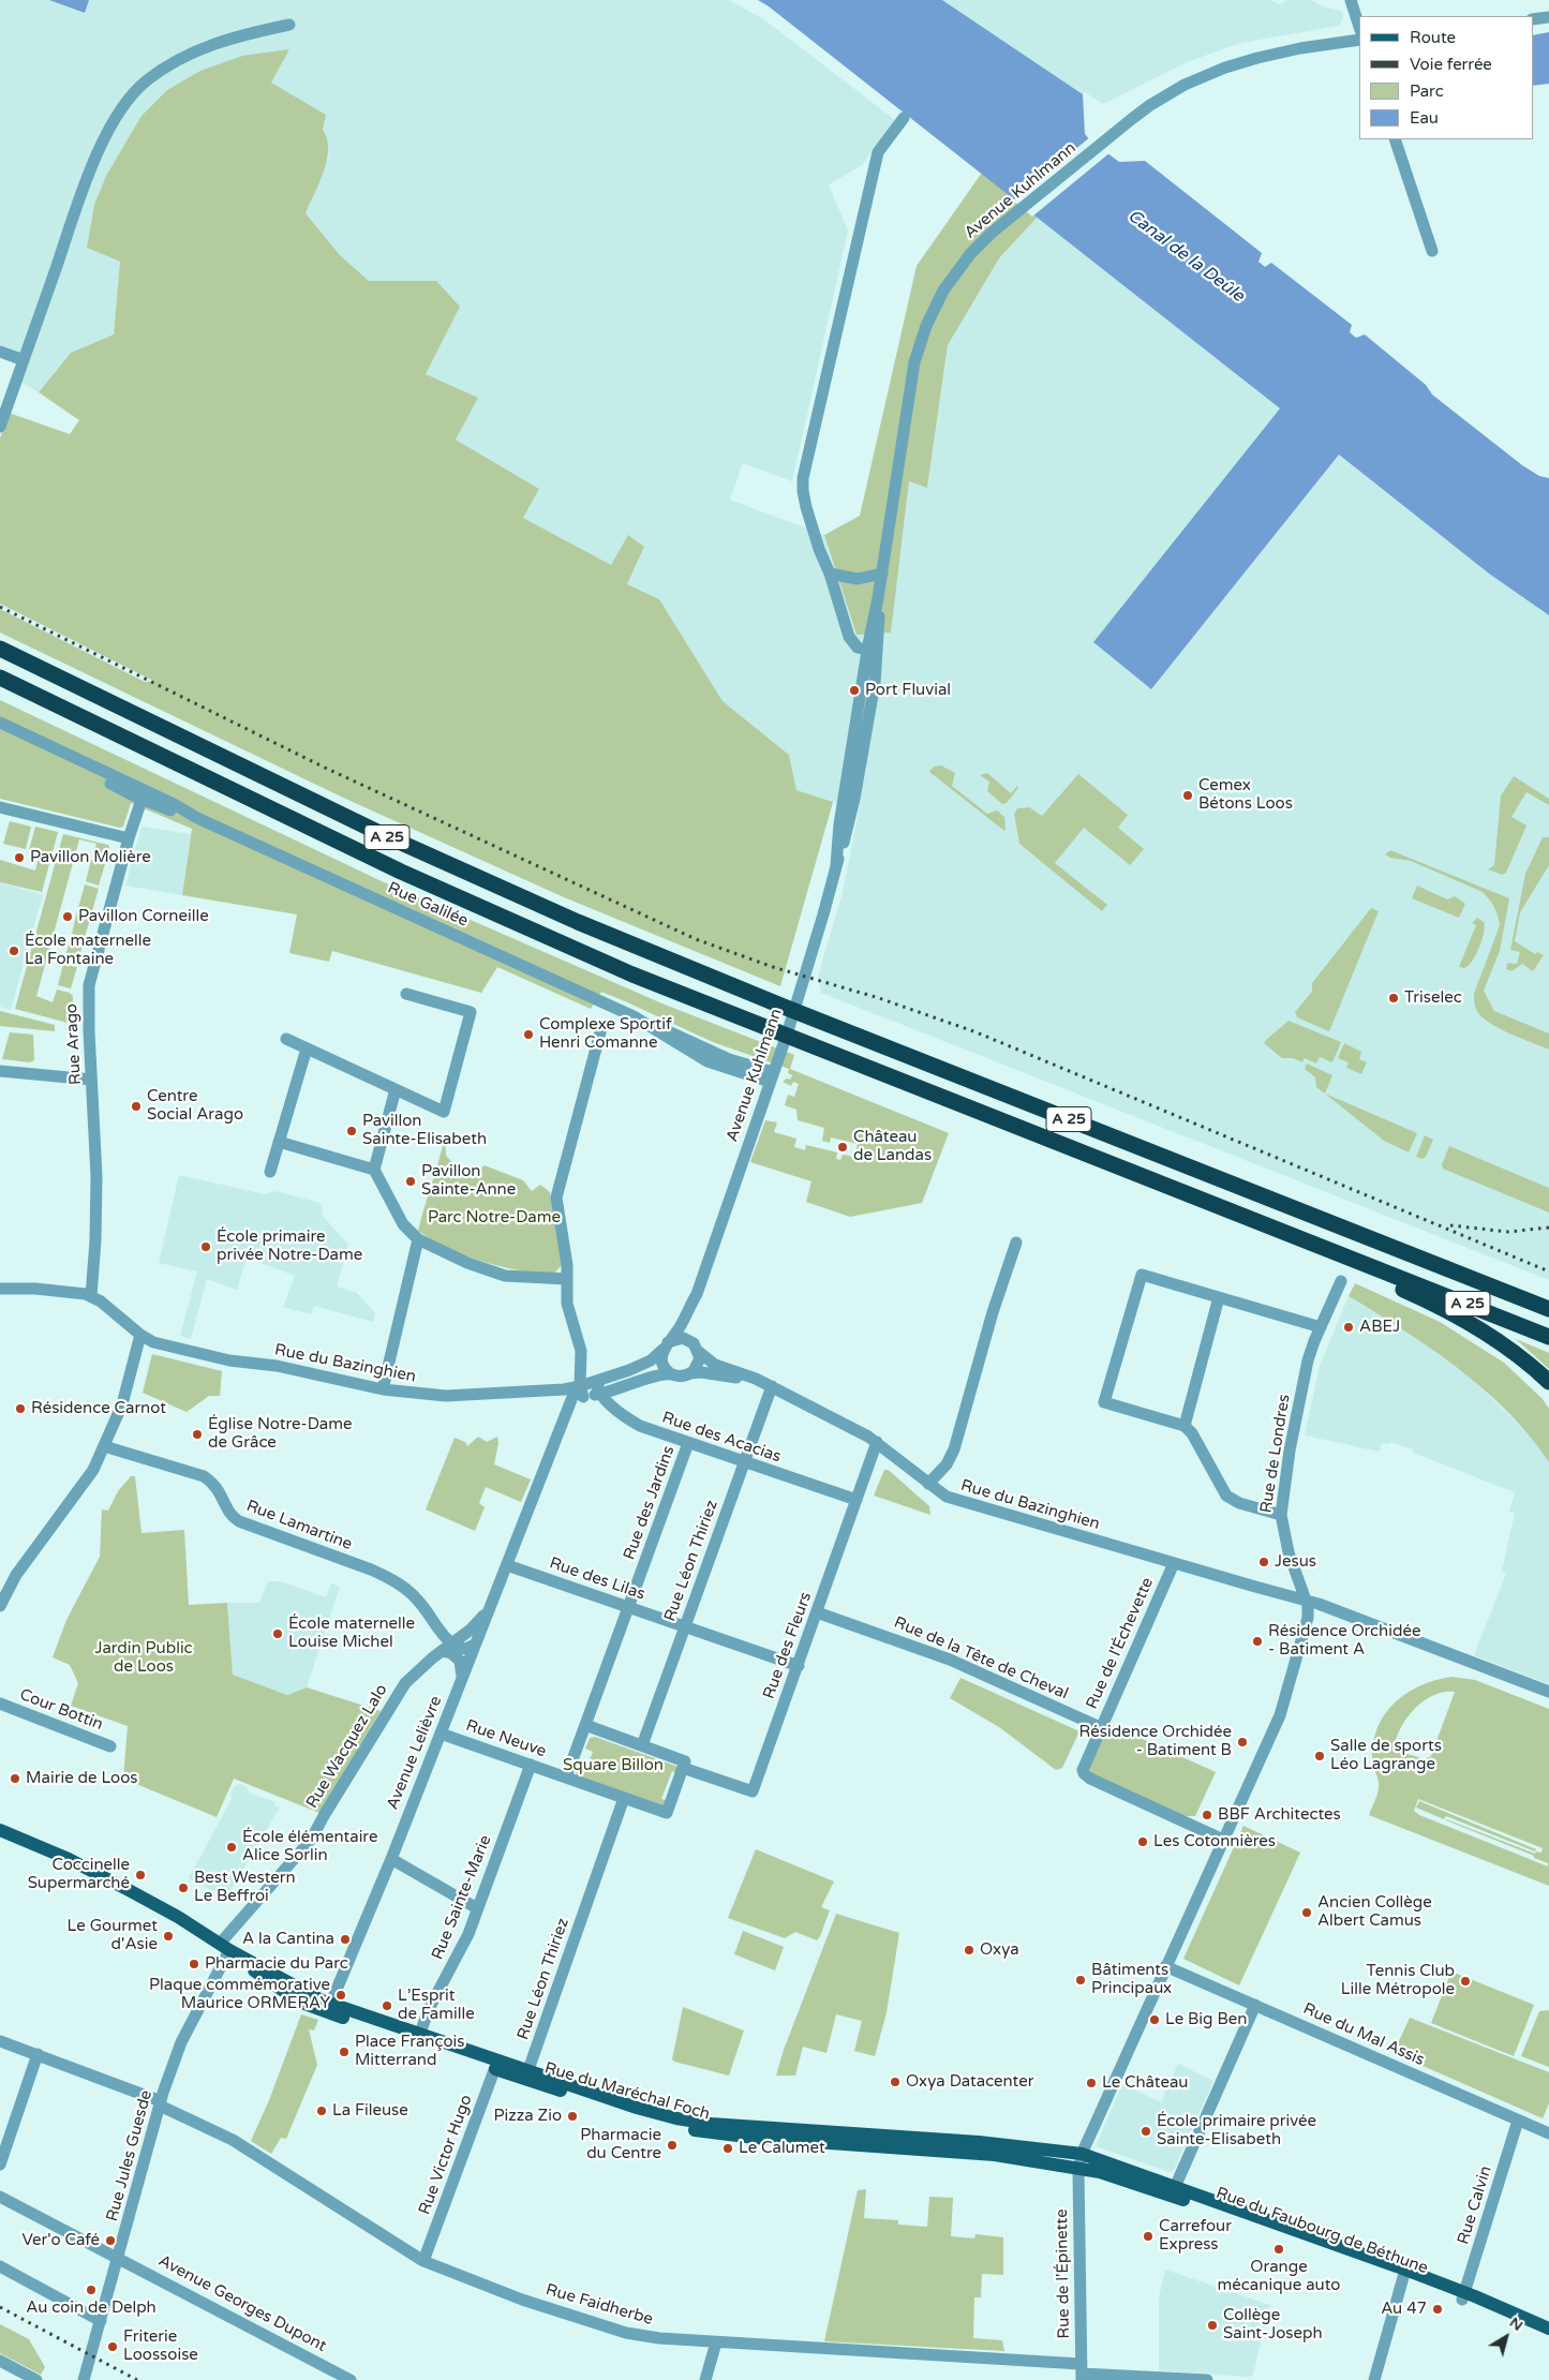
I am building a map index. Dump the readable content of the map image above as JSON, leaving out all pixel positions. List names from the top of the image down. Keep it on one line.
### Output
{"streets":{"highway":["A 25"],"main road":["Rue du Maréchal Foch","Rue du Faubourg de Béthune"],"street":["Avenue Kuhlmann","Rue Galilée","Rue Arago","Rue du Bazinghien","Rue des Acacias","Rue de Londres","Rue des Jardins","Rue Lamartine","Rue Léon Thiriez","Rue des Lilas","Rue de l'Échevette","Rue des Fleurs","Rue de la Tête de Cheval","Cour Bottin","Rue Neuve","Rue Wacquez Lalo","Avenue Lelièvre","Rue Sainte-Marie","Rue du Mal Assis","Rue Victor Hugo","Rue Jules Guesde","Rue Calvin","Rue de l'Épinette","Avenue Georges Dupont","Rue Faidherbe"]},"crossings":[["Avenue Kuhlmann","Rue Galilée"],["Avenue Kuhlmann","Rue du Bazinghien"],["Rue Galilée","Rue Arago"],["Rue Arago","Rue du Bazinghien"],["Rue du Bazinghien","Rue des Acacias"],["Rue du Bazinghien","Rue de Londres"],["Rue du Bazinghien","Rue Léon Thiriez"],["Rue du Bazinghien","Rue de l'Échevette"],["Rue du Bazinghien","Rue des Fleurs"],["Rue du Bazinghien","Avenue Lelièvre"],["Rue des Acacias","Rue des Jardins"],["Rue des Acacias","Rue Léon Thiriez"],["Rue des Acacias","Rue des Fleurs"],["Rue de Londres","Rue de l'Échevette"],["Rue de Londres","Rue du Mal Assis"],["Rue de Londres","Rue du Maréchal Foch"],["Rue de Londres","Rue du Faubourg de Béthune"],["Rue de Londres","Rue de l'Épinette"],["Rue des Jardins","Rue des Lilas"],["Rue Lamartine","Rue Wacquez Lalo"],["Rue Léon Thiriez","Rue des Lilas"],["Rue Léon Thiriez","Rue Neuve"],["Rue Léon Thiriez","Rue du Maréchal Foch"],["Rue des Lilas","Rue des Fleurs"],["Rue des Lilas","Avenue Lelièvre"],["Rue de l'Échevette","Rue de la Tête de Cheval"],["Rue des Fleurs","Rue de la Tête de Cheval"],["Rue des Fleurs","Rue Neuve"],["Rue Neuve","Avenue Lelièvre"],["Rue Neuve","Rue Sainte-Marie"],["Rue Wacquez Lalo","Avenue Lelièvre"],["Rue Wacquez Lalo","Rue du Maréchal Foch"],["Rue Wacquez Lalo","Rue Jules Guesde"],["Avenue Lelièvre","Rue du Maréchal Foch"],["Rue Sainte-Marie","Rue du Maréchal Foch"],["Rue du Mal Assis","Rue Calvin"],["Rue du Maréchal Foch","Rue Victor Hugo"],["Rue du Maréchal Foch","Rue Jules Guesde"],["Rue du Maréchal Foch","Rue du Faubourg de Béthune"],["Rue du Maréchal Foch","Rue de l'Épinette"],["Rue Victor Hugo","Rue Faidherbe"],["Rue Jules Guesde","Avenue Georges Dupont"],["Rue Jules Guesde","Rue Faidherbe"],["Rue Calvin","Rue du Faubourg de Béthune"],["Rue du Faubourg de Béthune","Rue de l'Épinette"],["Rue de l'Épinette","Rue Faidherbe"]],"water":["Canal de la Deûle"],"parks":["Parc Notre-Dame","Jardin Public de Loos","Square Billon"],"places":["Port Fluvial","Cemex Bétons Loos","Pavillon Molière","Pavillon Corneille","École maternelle La Fontaine","Triselec","Complexe Sportif Henri Comanne","Centre Social Arago","Pavillon Sainte-Elisabeth","Château de Landas","Pavillon Sainte-Anne","École primaire privée Notre-Dame","ABEJ","Résidence Carnot","Église Notre-Dame de Grâce","Jesus","École maternelle Louise Michel","Résidence Orchidée - Batiment A","Résidence Orchidée - Batiment B","Salle de sports Léo Lagrange","Mairie de Loos","BBF Architectes","Les Cotonnières","École élémentaire Alice Sorlin","Coccinelle Supermarché","Best Western Le Beffroi","Ancien Collège Albert Camus","Le Gourmet d'Asie","A la Cantina","Oxya","Pharmacie du Parc","Bâtiments Principaux","Tennis Club Lille Métropole","Plaque commémorative Maurice ORMERAY","L’Esprit de Famille","Le Big Ben","Place François Mitterrand","Oxya Datacenter","Le Château","La Fileuse","Pizza Zio","École primaire privée Sainte-Elisabeth","Pharmacie du Centre","Le Calumet","Carrefour Express","Ver'o Café","Orange mécanique auto","Au coin de Delph","Au 47","Collège Saint-Joseph","Friterie Loossoise"],"legend":["Route","Voie ferrée","Parc","Eau"],"north":"top right"}
